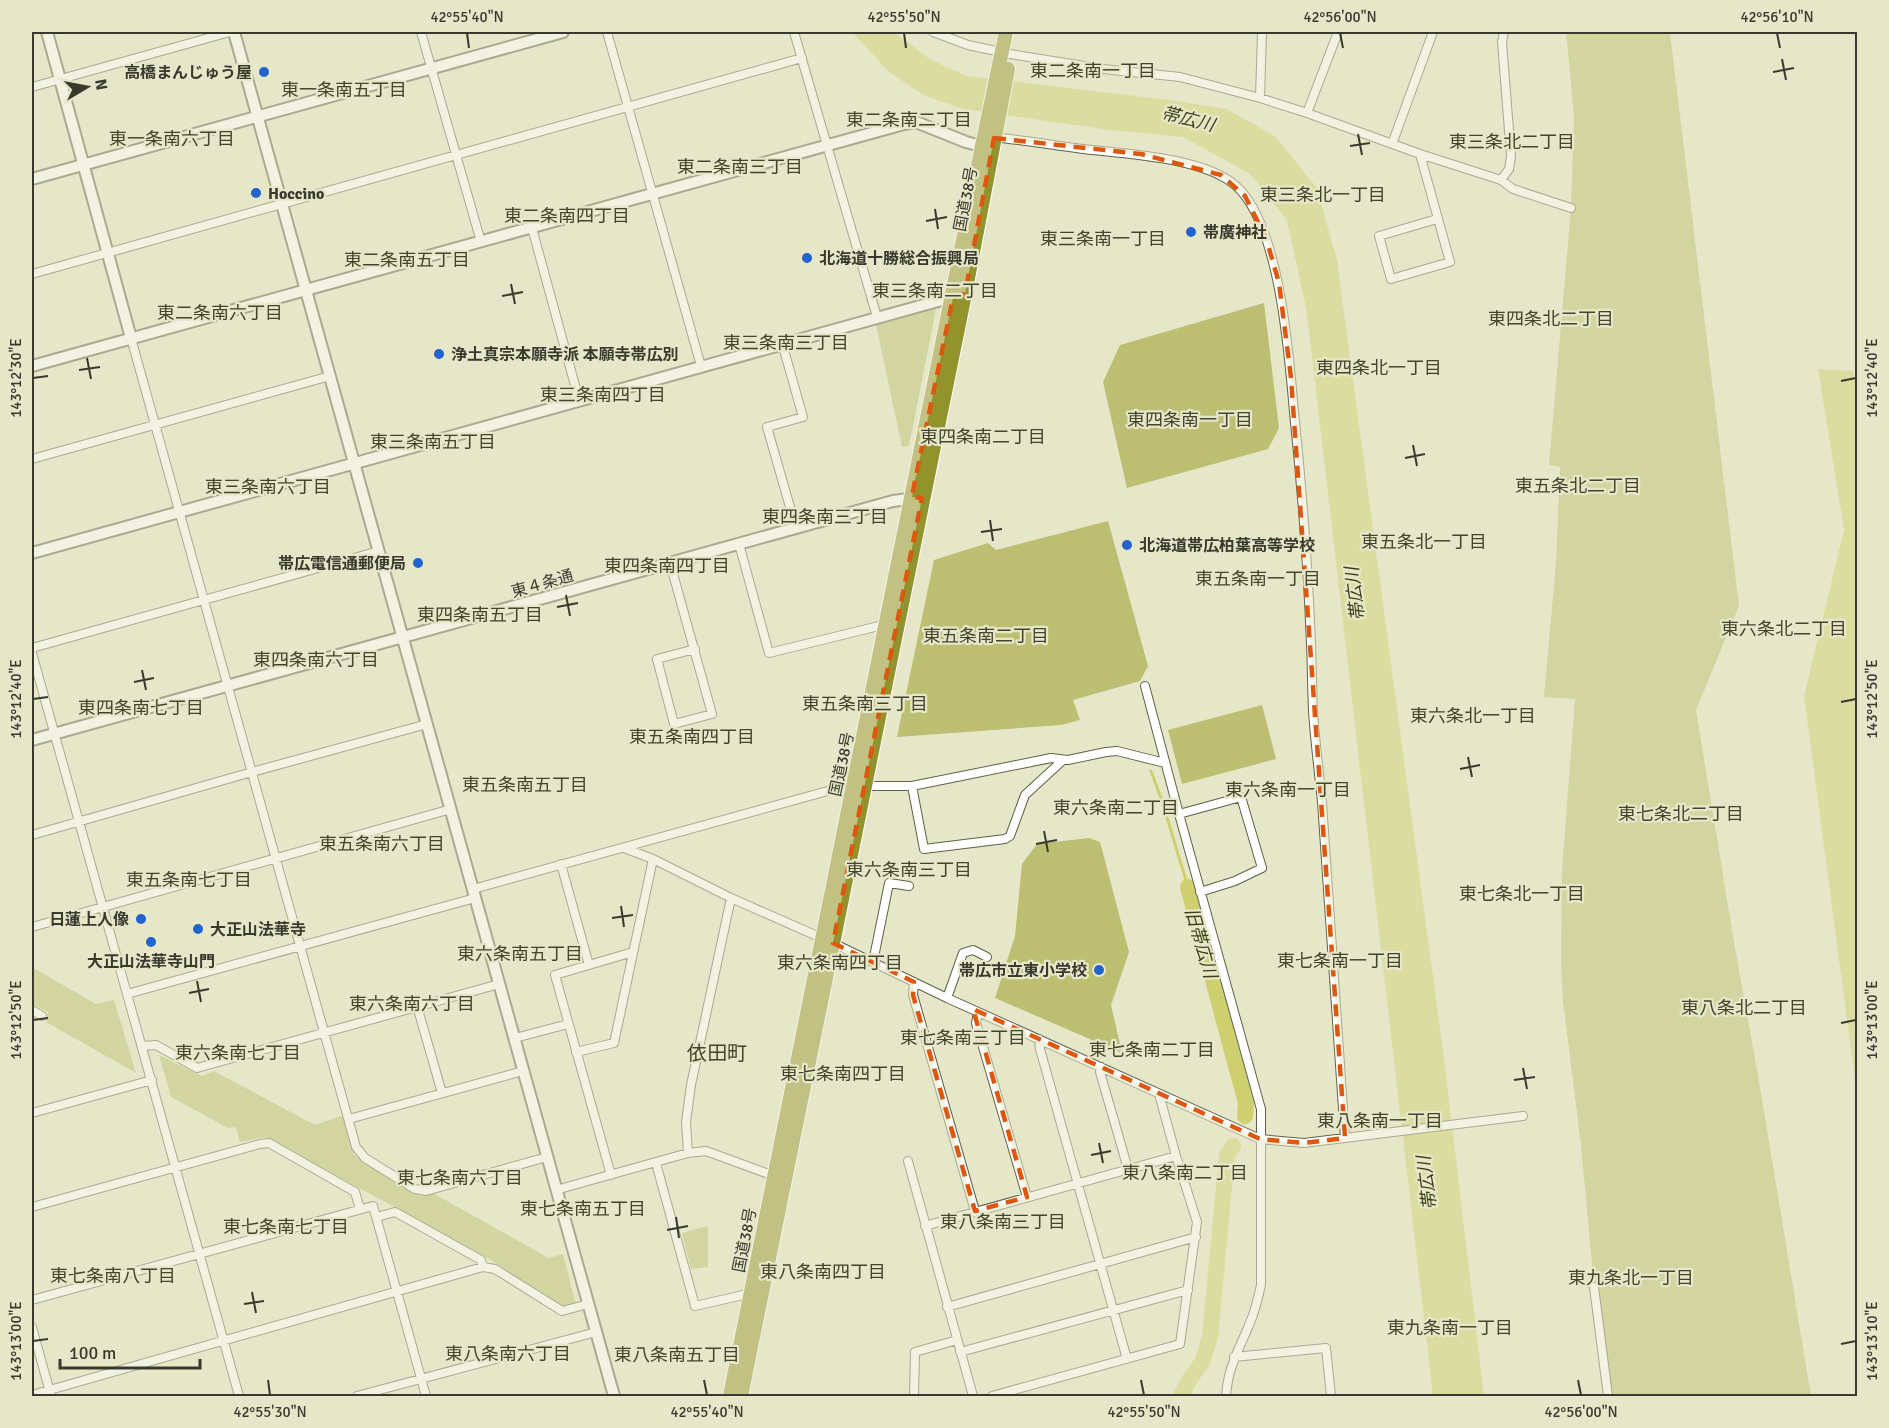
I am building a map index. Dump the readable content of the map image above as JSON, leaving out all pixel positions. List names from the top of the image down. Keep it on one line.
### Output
{"streets":{"highway":["国道38号"],"street":["東４条通"]},"crossings":[["国道38号","東４条通"]],"districts":["東二条南一丁目","東一条南五丁目","東二条南二丁目","東一条南六丁目","東三条北二丁目","東二条南三丁目","東三条北一丁目","東二条南四丁目","東三条南一丁目","東二条南五丁目","東三条南二丁目","東二条南六丁目","東四条北二丁目","東三条南三丁目","東四条北一丁目","東三条南四丁目","東四条南一丁目","東四条南二丁目","東三条南五丁目","東五条北二丁目","東三条南六丁目","東四条南三丁目","東五条北一丁目","東四条南四丁目","東五条南一丁目","東四条南五丁目","東六条北二丁目","東五条南二丁目","東四条南六丁目","東五条南三丁目","東四条南七丁目","東六条北一丁目","東五条南四丁目","東五条南五丁目","東六条南一丁目","東六条南二丁目","東七条北二丁目","東五条南六丁目","東六条南三丁目","東五条南七丁目","東七条北一丁目","東六条南五丁目","東七条南一丁目","東六条南四丁目","東六条南六丁目","東八条北二丁目","東七条南三丁目","東七条南二丁目","東六条南七丁目","依田町","東七条南四丁目","東八条南一丁目","東八条南二丁目","東七条南六丁目","東七条南五丁目","東八条南三丁目","東七条南七丁目","東八条南四丁目","東七条南八丁目","東九条北一丁目","東九条南一丁目","東八条南六丁目","東八条南五丁目"],"water":["帯広川","旧帯広川"],"places":["高橋まんじゅう屋","Hoccino","帯廣神社","北海道十勝総合振興局","浄土真宗本願寺派 本願寺帯広別","北海道帯広柏葉高等学校","帯広電信通郵便局","日蓮上人像","大正山法華寺","大正山法華寺山門","帯広市立東小学校"],"scale_bar":"100 m","north":"right","coordinates":["42°55'40\"N","42°55'50\"N","42°56'00\"N","42°56'10\"N","143°12'40\"E","143°12'30\"E","143°12'50\"E","143°13'00\"E","143°13'10\"E","42°55'30\"N"]}
